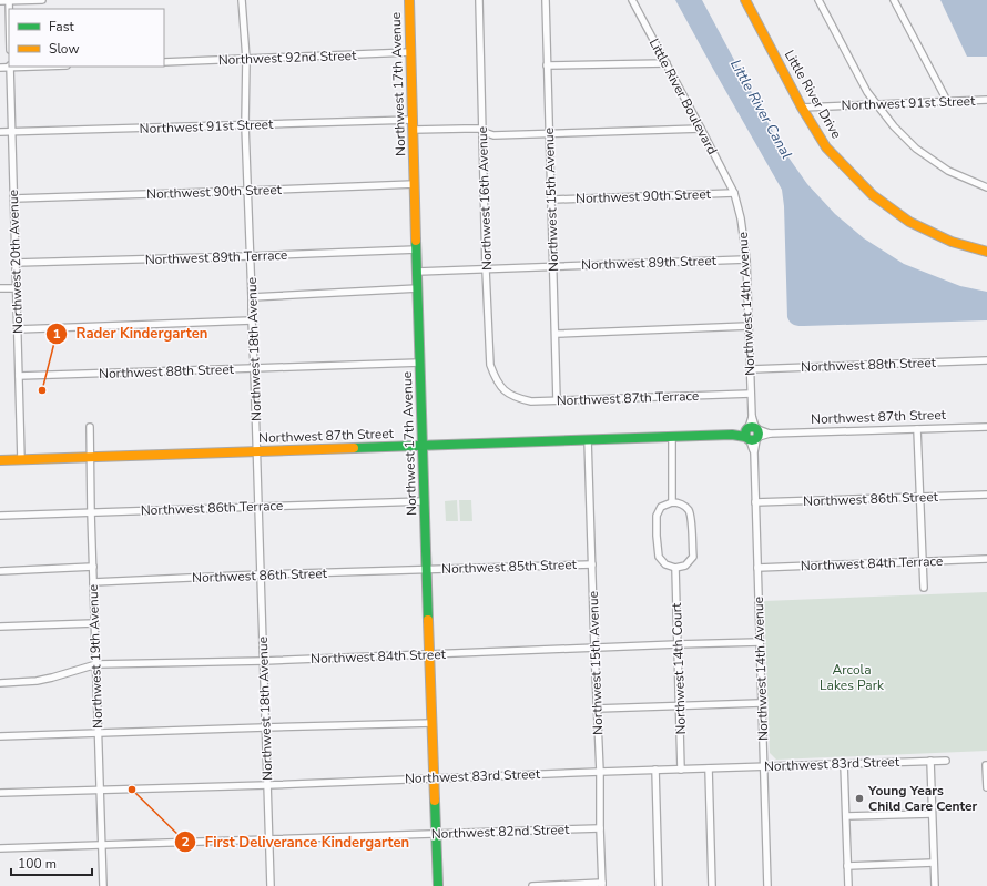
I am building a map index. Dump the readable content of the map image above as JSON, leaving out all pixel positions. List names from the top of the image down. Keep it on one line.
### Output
{"streets":{"street":["Northwest 92nd Street","Northwest 17th Avenue","Little River Drive","Little River Boulevard","Northwest 91st Street","Northwest 90th Street","Northwest 16th Avenue","Northwest 15th Avenue","Northwest 89th Terrace","Northwest 20th Avenue","Northwest 89th Street","Northwest 14th Avenue","Northwest 18th Avenue","Northwest 88th Street","Northwest 87th Terrace","Northwest 87th Street","Northwest 86th Street","Northwest 86th Terrace","Northwest 84th Terrace","Northwest 85th Street","Northwest 19th Avenue","Northwest 84th Street","Northwest 14th Court","Northwest 83rd Street","Northwest 82nd Street"]},"crossings":[["Northwest 92nd Street","Northwest 17th Avenue"],["Northwest 92nd Street","Northwest 18th Avenue"],["Northwest 17th Avenue","Northwest 91st Street"],["Northwest 17th Avenue","Northwest 90th Street"],["Northwest 17th Avenue","Northwest 89th Terrace"],["Northwest 17th Avenue","Northwest 89th Street"],["Northwest 17th Avenue","Northwest 88th Street"],["Northwest 17th Avenue","Northwest 87th Street"],["Northwest 17th Avenue","Northwest 86th Street"],["Northwest 17th Avenue","Northwest 86th Terrace"],["Northwest 17th Avenue","Northwest 85th Street"],["Northwest 17th Avenue","Northwest 84th Street"],["Northwest 17th Avenue","Northwest 83rd Street"],["Northwest 17th Avenue","Northwest 82nd Street"],["Little River Drive","Northwest 91st Street"],["Little River Boulevard","Northwest 90th Street"],["Little River Boulevard","Northwest 14th Avenue"],["Northwest 91st Street","Northwest 20th Avenue"],["Northwest 91st Street","Northwest 18th Avenue"],["Northwest 90th Street","Northwest 15th Avenue"],["Northwest 90th Street","Northwest 20th Avenue"],["Northwest 90th Street","Northwest 14th Avenue"],["Northwest 90th Street","Northwest 18th Avenue"],["Northwest 16th Avenue","Northwest 89th Street"],["Northwest 16th Avenue","Northwest 87th Terrace"],["Northwest 15th Avenue","Northwest 89th Street"],["Northwest 15th Avenue","Northwest 87th Terrace"],["Northwest 15th Avenue","Northwest 87th Street"],["Northwest 15th Avenue","Northwest 85th Street"],["Northwest 15th Avenue","Northwest 84th Street"],["Northwest 15th Avenue","Northwest 83rd Street"],["Northwest 15th Avenue","Northwest 82nd Street"],["Northwest 89th Terrace","Northwest 20th Avenue"],["Northwest 89th Terrace","Northwest 18th Avenue"],["Northwest 20th Avenue","Northwest 88th Street"],["Northwest 20th Avenue","Northwest 87th Street"],["Northwest 89th Street","Northwest 14th Avenue"],["Northwest 14th Avenue","Northwest 88th Street"],["Northwest 14th Avenue","Northwest 87th Terrace"],["Northwest 14th Avenue","Northwest 87th Street"],["Northwest 14th Avenue","Northwest 86th Street"],["Northwest 14th Avenue","Northwest 84th Terrace"],["Northwest 14th Avenue","Northwest 84th Street"],["Northwest 14th Avenue","Northwest 83rd Street"],["Northwest 18th Avenue","Northwest 88th Street"],["Northwest 18th Avenue","Northwest 87th Street"],["Northwest 18th Avenue","Northwest 86th Street"],["Northwest 18th Avenue","Northwest 86th Terrace"],["Northwest 18th Avenue","Northwest 84th Street"],["Northwest 18th Avenue","Northwest 83rd Street"],["Northwest 18th Avenue","Northwest 82nd Street"],["Northwest 87th Street","Northwest 19th Avenue"],["Northwest 86th Street","Northwest 85th Street"],["Northwest 86th Street","Northwest 19th Avenue"],["Northwest 86th Terrace","Northwest 19th Avenue"],["Northwest 19th Avenue","Northwest 84th Street"],["Northwest 19th Avenue","Northwest 83rd Street"],["Northwest 19th Avenue","Northwest 82nd Street"],["Northwest 84th Street","Northwest 14th Court"],["Northwest 14th Court","Northwest 83rd Street"]],"water":["Little River Canal"],"parks":["Arcola Lakes Park"],"places":["Rader Kindergarten","First Deliverance Kindergarten","Young Years Child Care Center"],"legend":["Fast","Slow"],"scale_bar":"100 m"}
